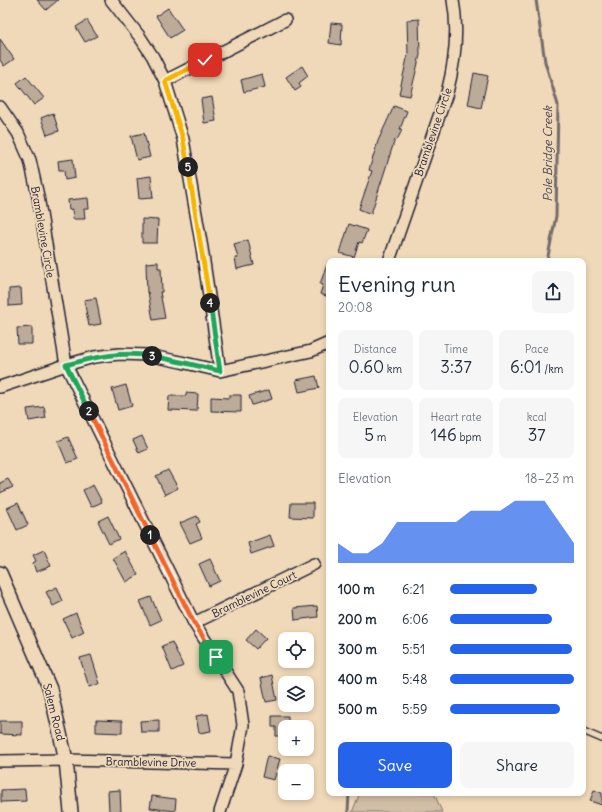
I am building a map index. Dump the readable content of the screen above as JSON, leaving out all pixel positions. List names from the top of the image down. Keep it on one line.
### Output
{"streets":{"street":["Bramblevine Circle","Bramblevine Court","Salem Road","Bramblevine Drive"]},"crossings":[["Bramblevine Circle","Bramblevine Court"],["Bramblevine Circle","Bramblevine Drive"],["Salem Road","Bramblevine Drive"]],"water":["Pole Bridge Creek"],"page":{"pins":["5","4","3","2","1"],"heading":["Evening run","20:08"],"stats":[["Distance","0.60 km"],["Time","3:37"],["Pace","6:01 /km"],["Elevation","5 m"],["Heart rate","146 bpm"],["kcal","37"]],"chart":["Elevation","18–23 m"],"list":[{"name":"100 m","note":"6:21"},{"name":"200 m","note":"6:06"},{"name":"300 m","note":"5:51"},{"name":"400 m","note":"5:48"},{"name":"500 m","note":"5:59"}],"map_buttons":["+","−"],"buttons":["Save","Share"]}}
